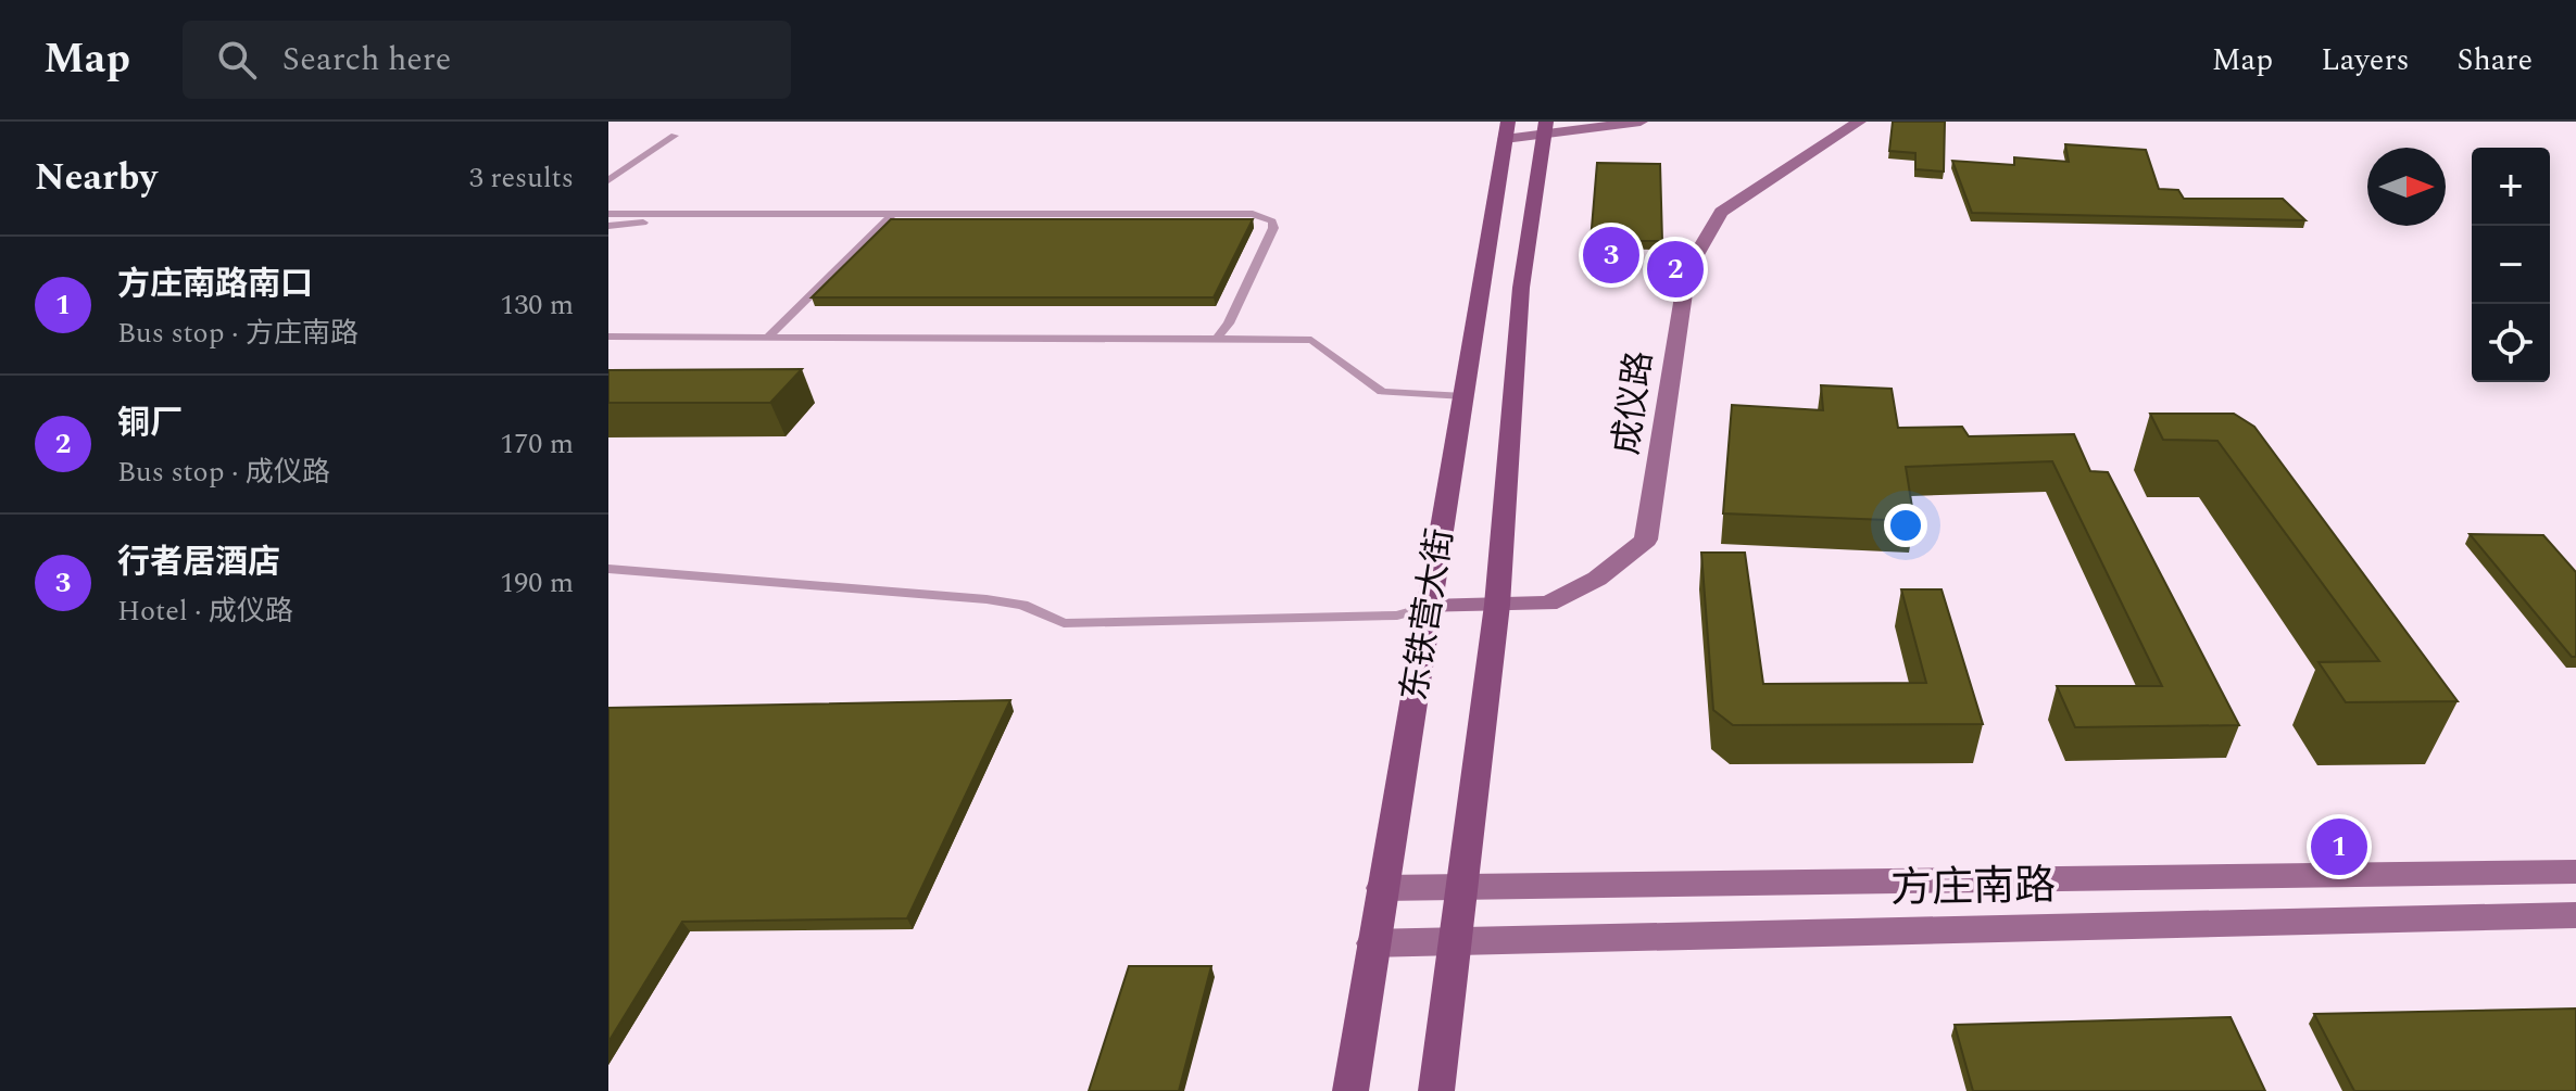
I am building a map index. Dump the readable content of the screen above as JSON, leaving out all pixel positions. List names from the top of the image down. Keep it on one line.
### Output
{"streets":{"main road":["东铁营大街"],"street":["成仪路","方庄南路"]},"crossings":[["成仪路","东铁营大街"],["东铁营大街","方庄南路"]],"north":"right","page":{"header":"Map","search":"Search here","nav":["Map","Layers","Share"],"heading":["Nearby","3 results"],"map_buttons":["+","−"],"pins":["3","2","1"],"list":[{"mark":"1","name":"方庄南路南口","note":"Bus stop · 方庄南路","value":"130 m"},{"mark":"2","name":"铜厂","note":"Bus stop · 成仪路","value":"170 m"},{"mark":"3","name":"行者居酒店","note":"Hotel · 成仪路","value":"190 m"}]}}
